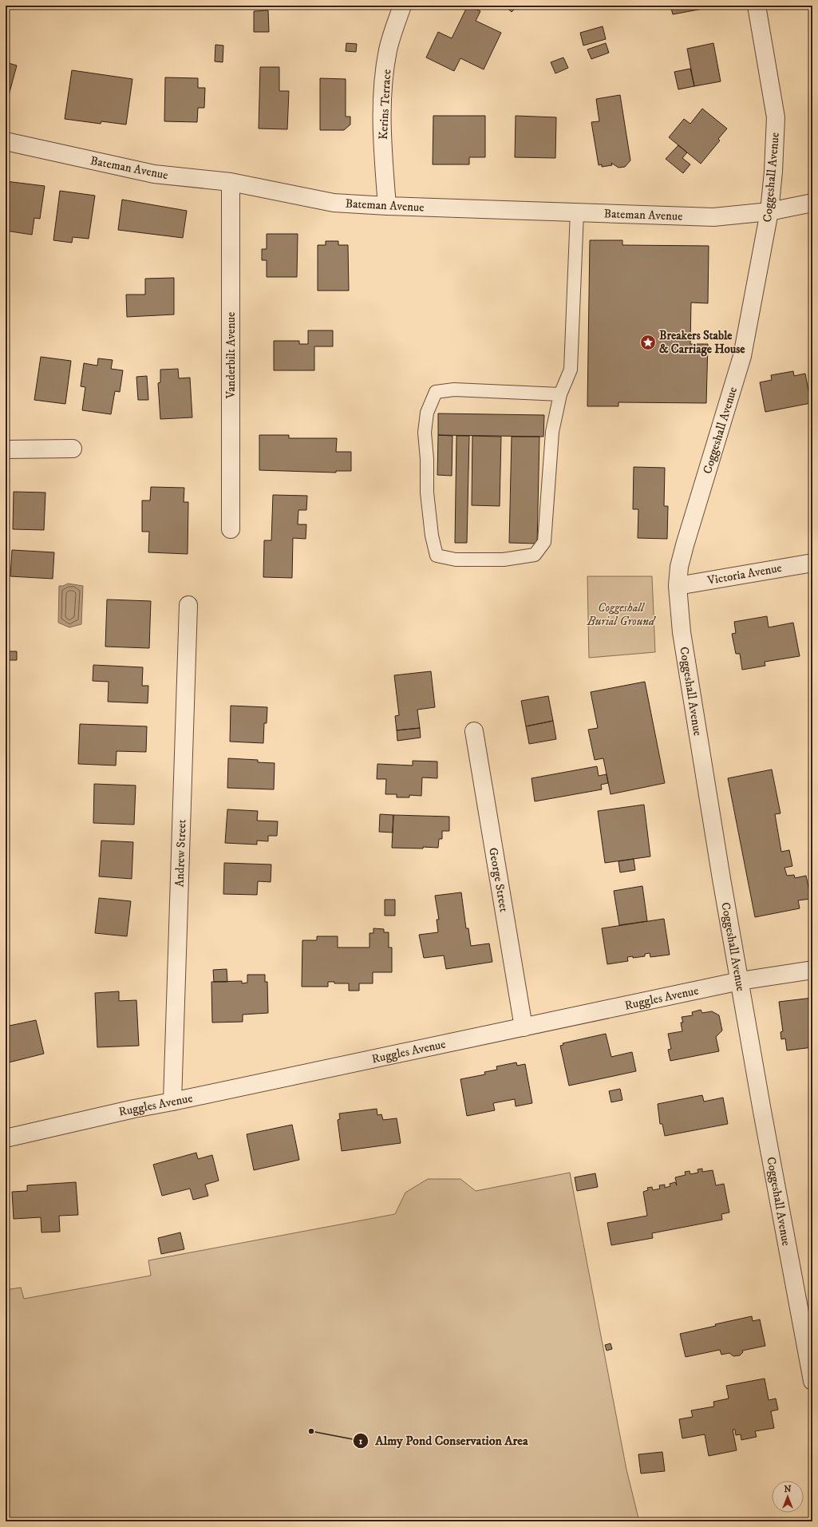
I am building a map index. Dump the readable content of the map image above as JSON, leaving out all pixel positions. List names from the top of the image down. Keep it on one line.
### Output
{"streets":{"street":["Kerins Terrace","Bateman Avenue","Coggeshall Avenue","Vanderbilt Avenue","Victoria Avenue","Andrew Street","George Street","Ruggles Avenue"]},"crossings":[["Kerins Terrace","Bateman Avenue"],["Bateman Avenue","Coggeshall Avenue"],["Bateman Avenue","Vanderbilt Avenue"],["Coggeshall Avenue","Victoria Avenue"],["Coggeshall Avenue","Ruggles Avenue"],["Andrew Street","Ruggles Avenue"],["George Street","Ruggles Avenue"]],"parks":["Coggeshall Burial Ground"],"places":{"place":["Breakers Stable & Carriage House"],"other":["Almy Pond Conservation Area"]},"north":"top"}
